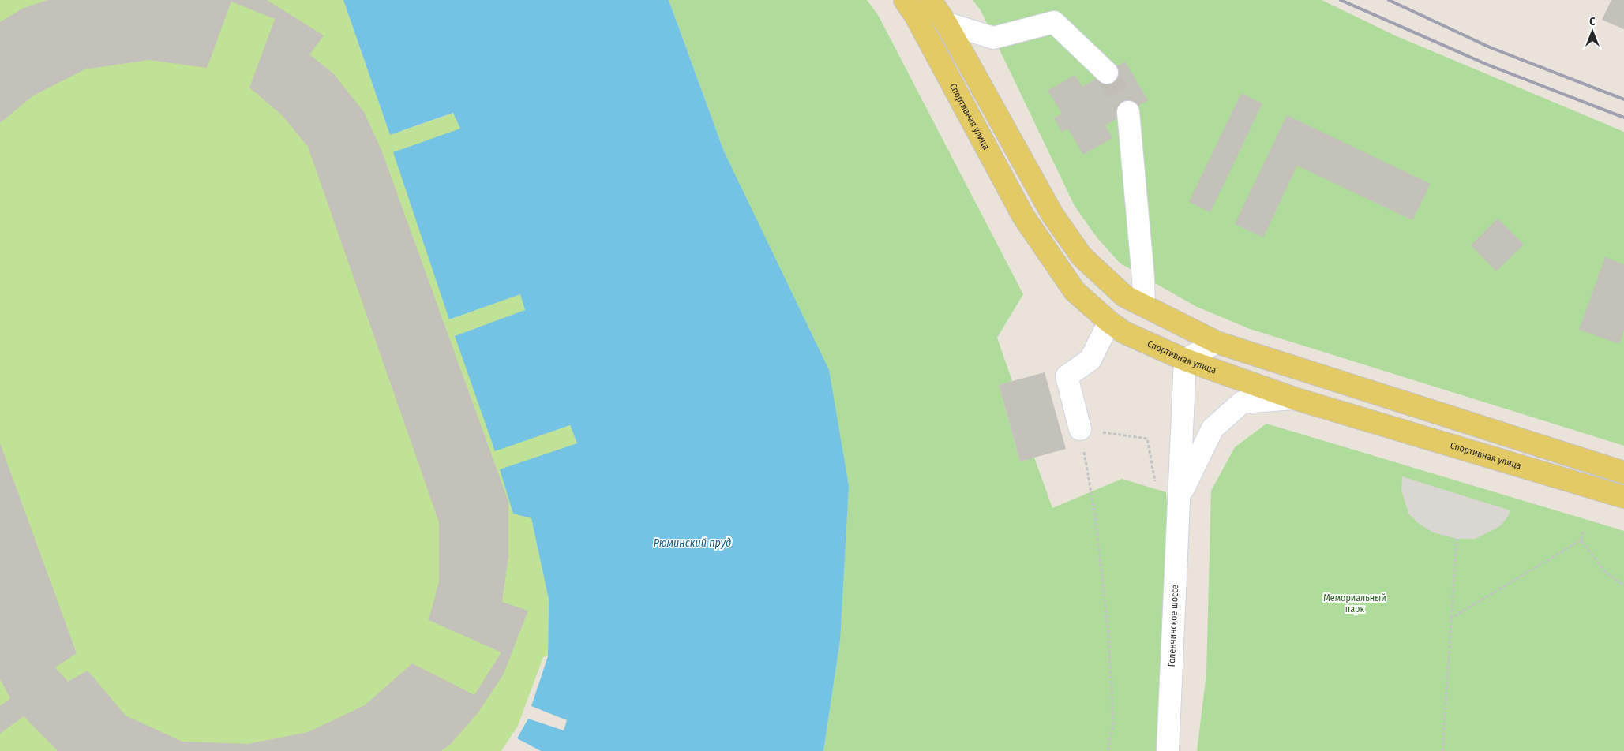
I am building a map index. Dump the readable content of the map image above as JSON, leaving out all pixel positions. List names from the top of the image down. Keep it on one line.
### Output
{"streets":{"main road":["Спортивная улица"],"street":["Голенчинское шоссе"]},"crossings":[["Спортивная улица","Голенчинское шоссе"]],"water":["Рюминский пруд"],"parks":["Мемориальный парк"],"north":"top"}
